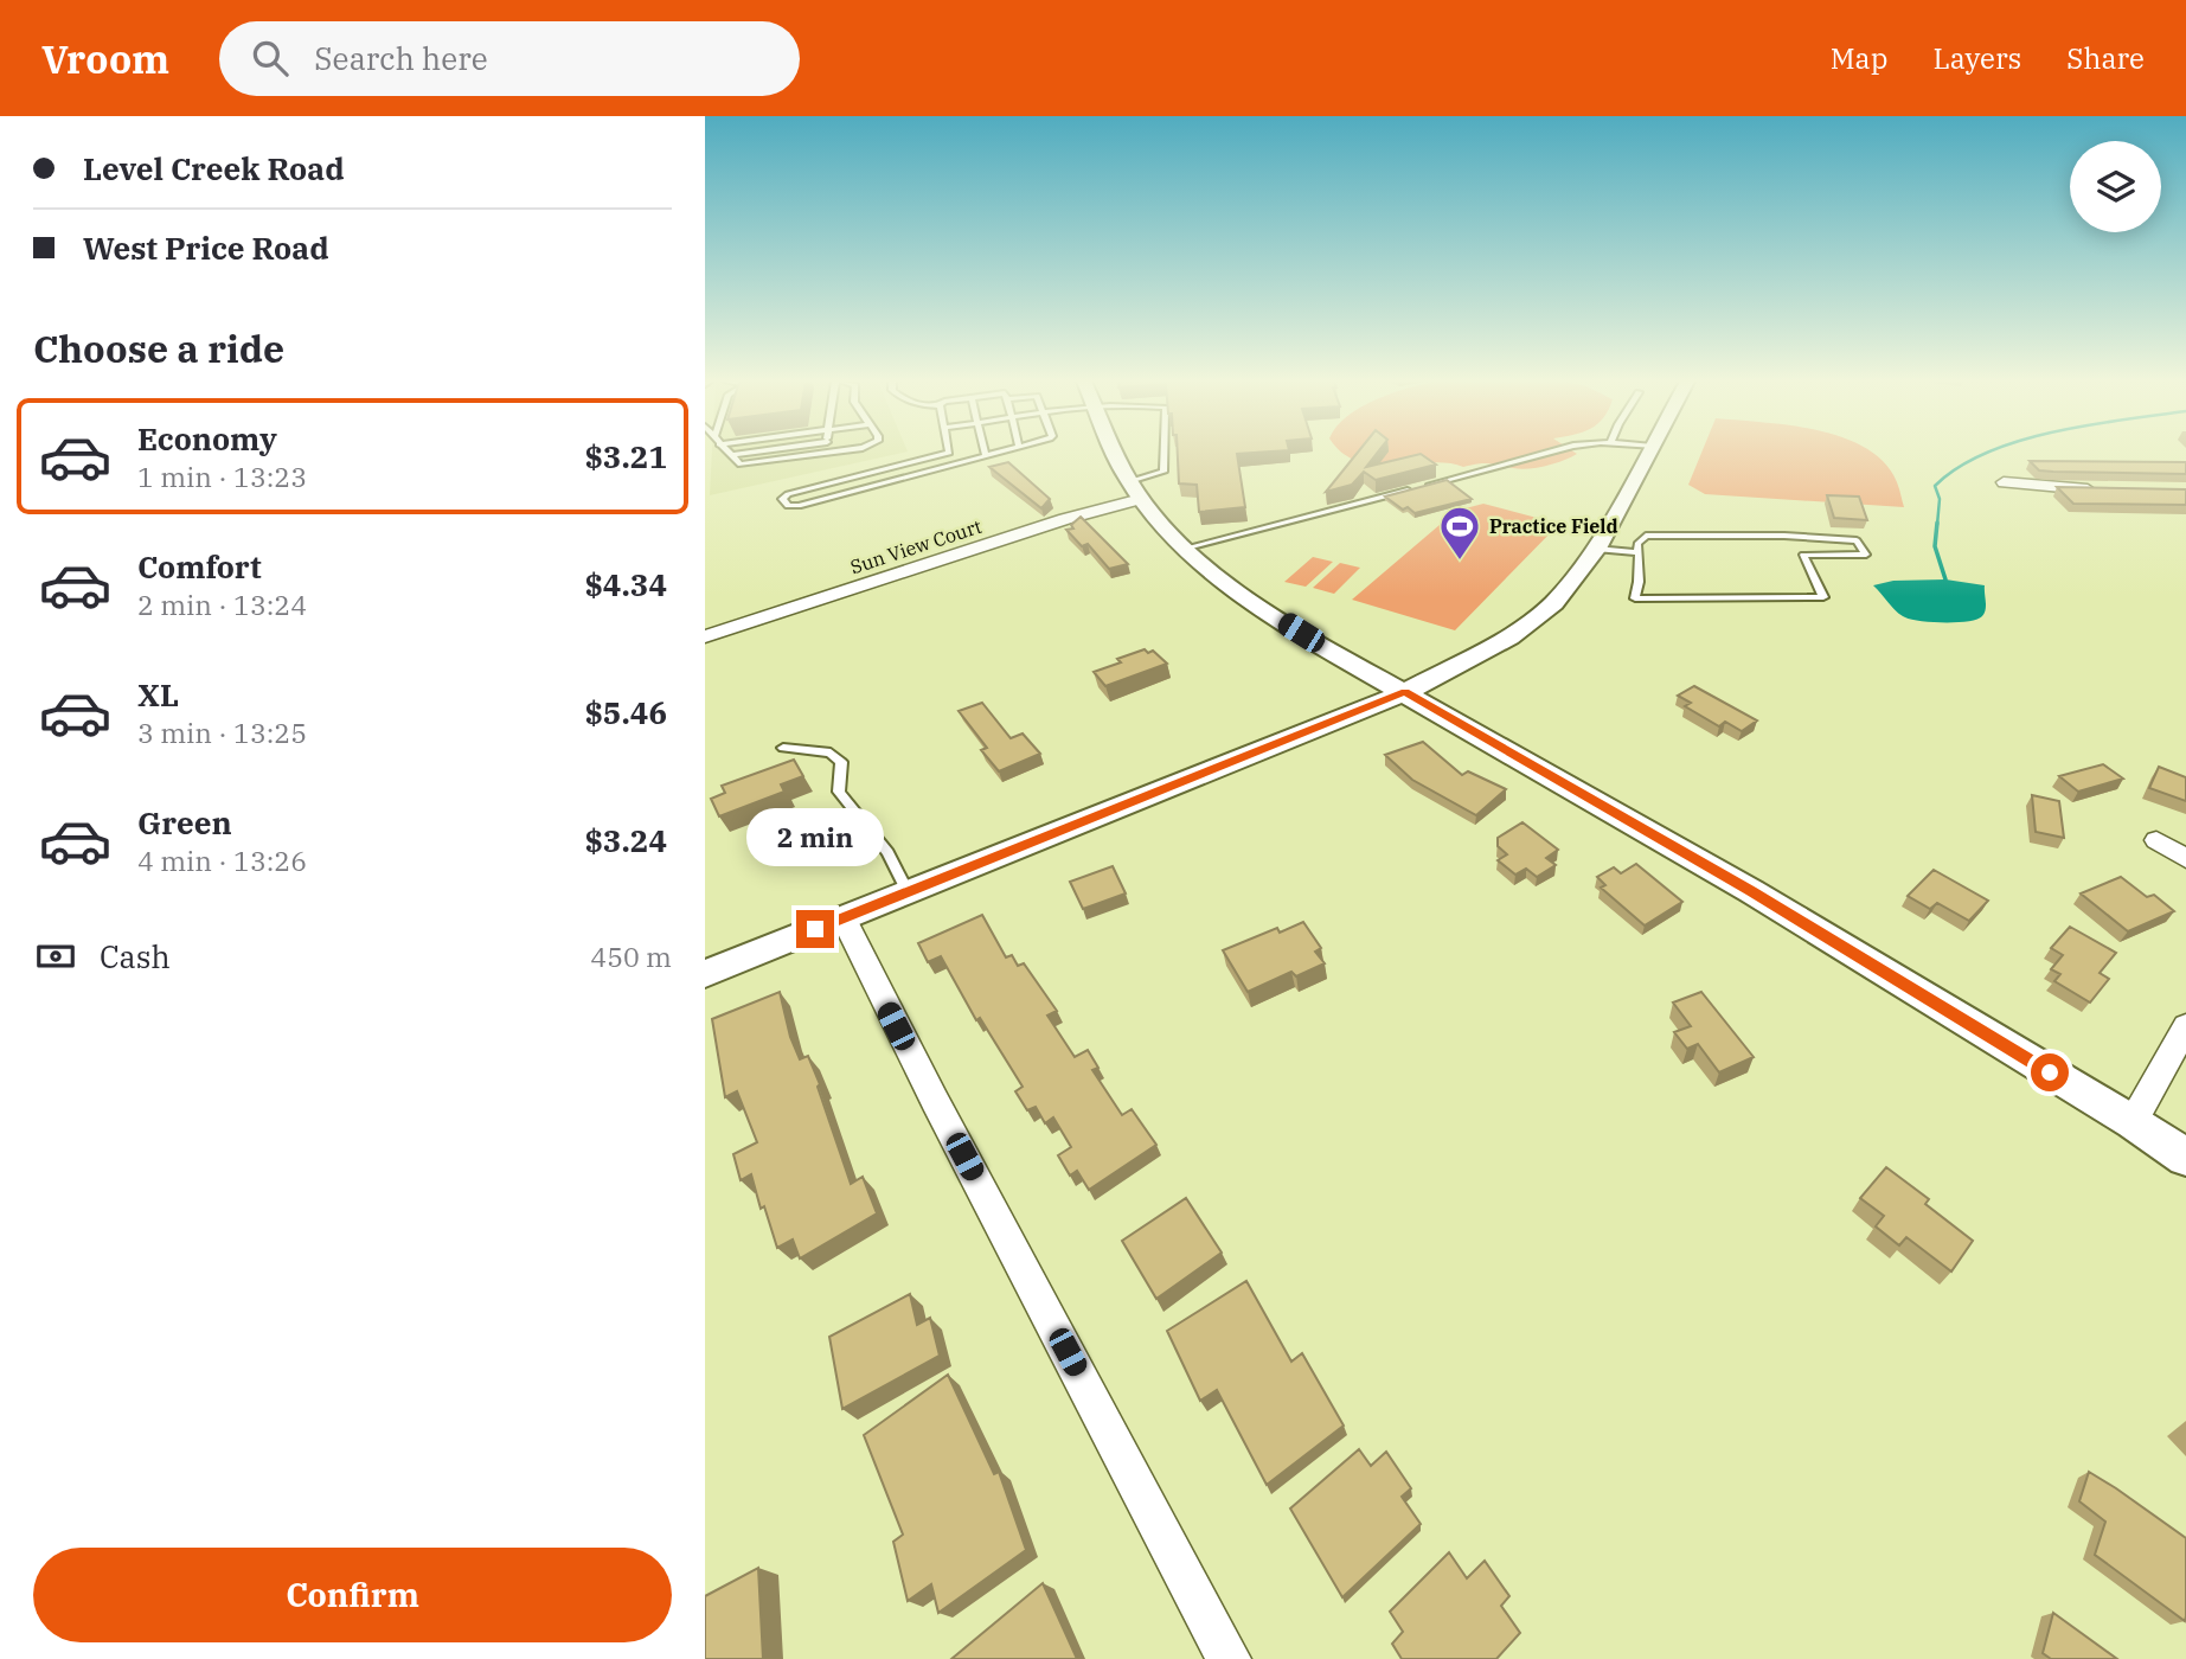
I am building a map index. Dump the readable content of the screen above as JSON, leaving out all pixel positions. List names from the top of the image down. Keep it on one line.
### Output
{"streets":{"street":["Sun View Court"]},"places":{"sports":["Practice Field"]},"page":{"header":"Vroom","search":"Search here","nav":["Map","Layers","Share"],"banner":["Level Creek Road","West Price Road"],"heading":"Choose a ride","list":[{"name":"Economy","note":"1 min · 13:23","value":"$3.21"},{"name":"Comfort","note":"2 min · 13:24","value":"$4.34"},{"name":"XL","note":"3 min · 13:25","value":"$5.46"},{"name":"Green","note":"4 min · 13:26","value":"$3.24"}],"bubble":"2 min","pay":["Cash","450 m"],"buttons":"Confirm"}}
